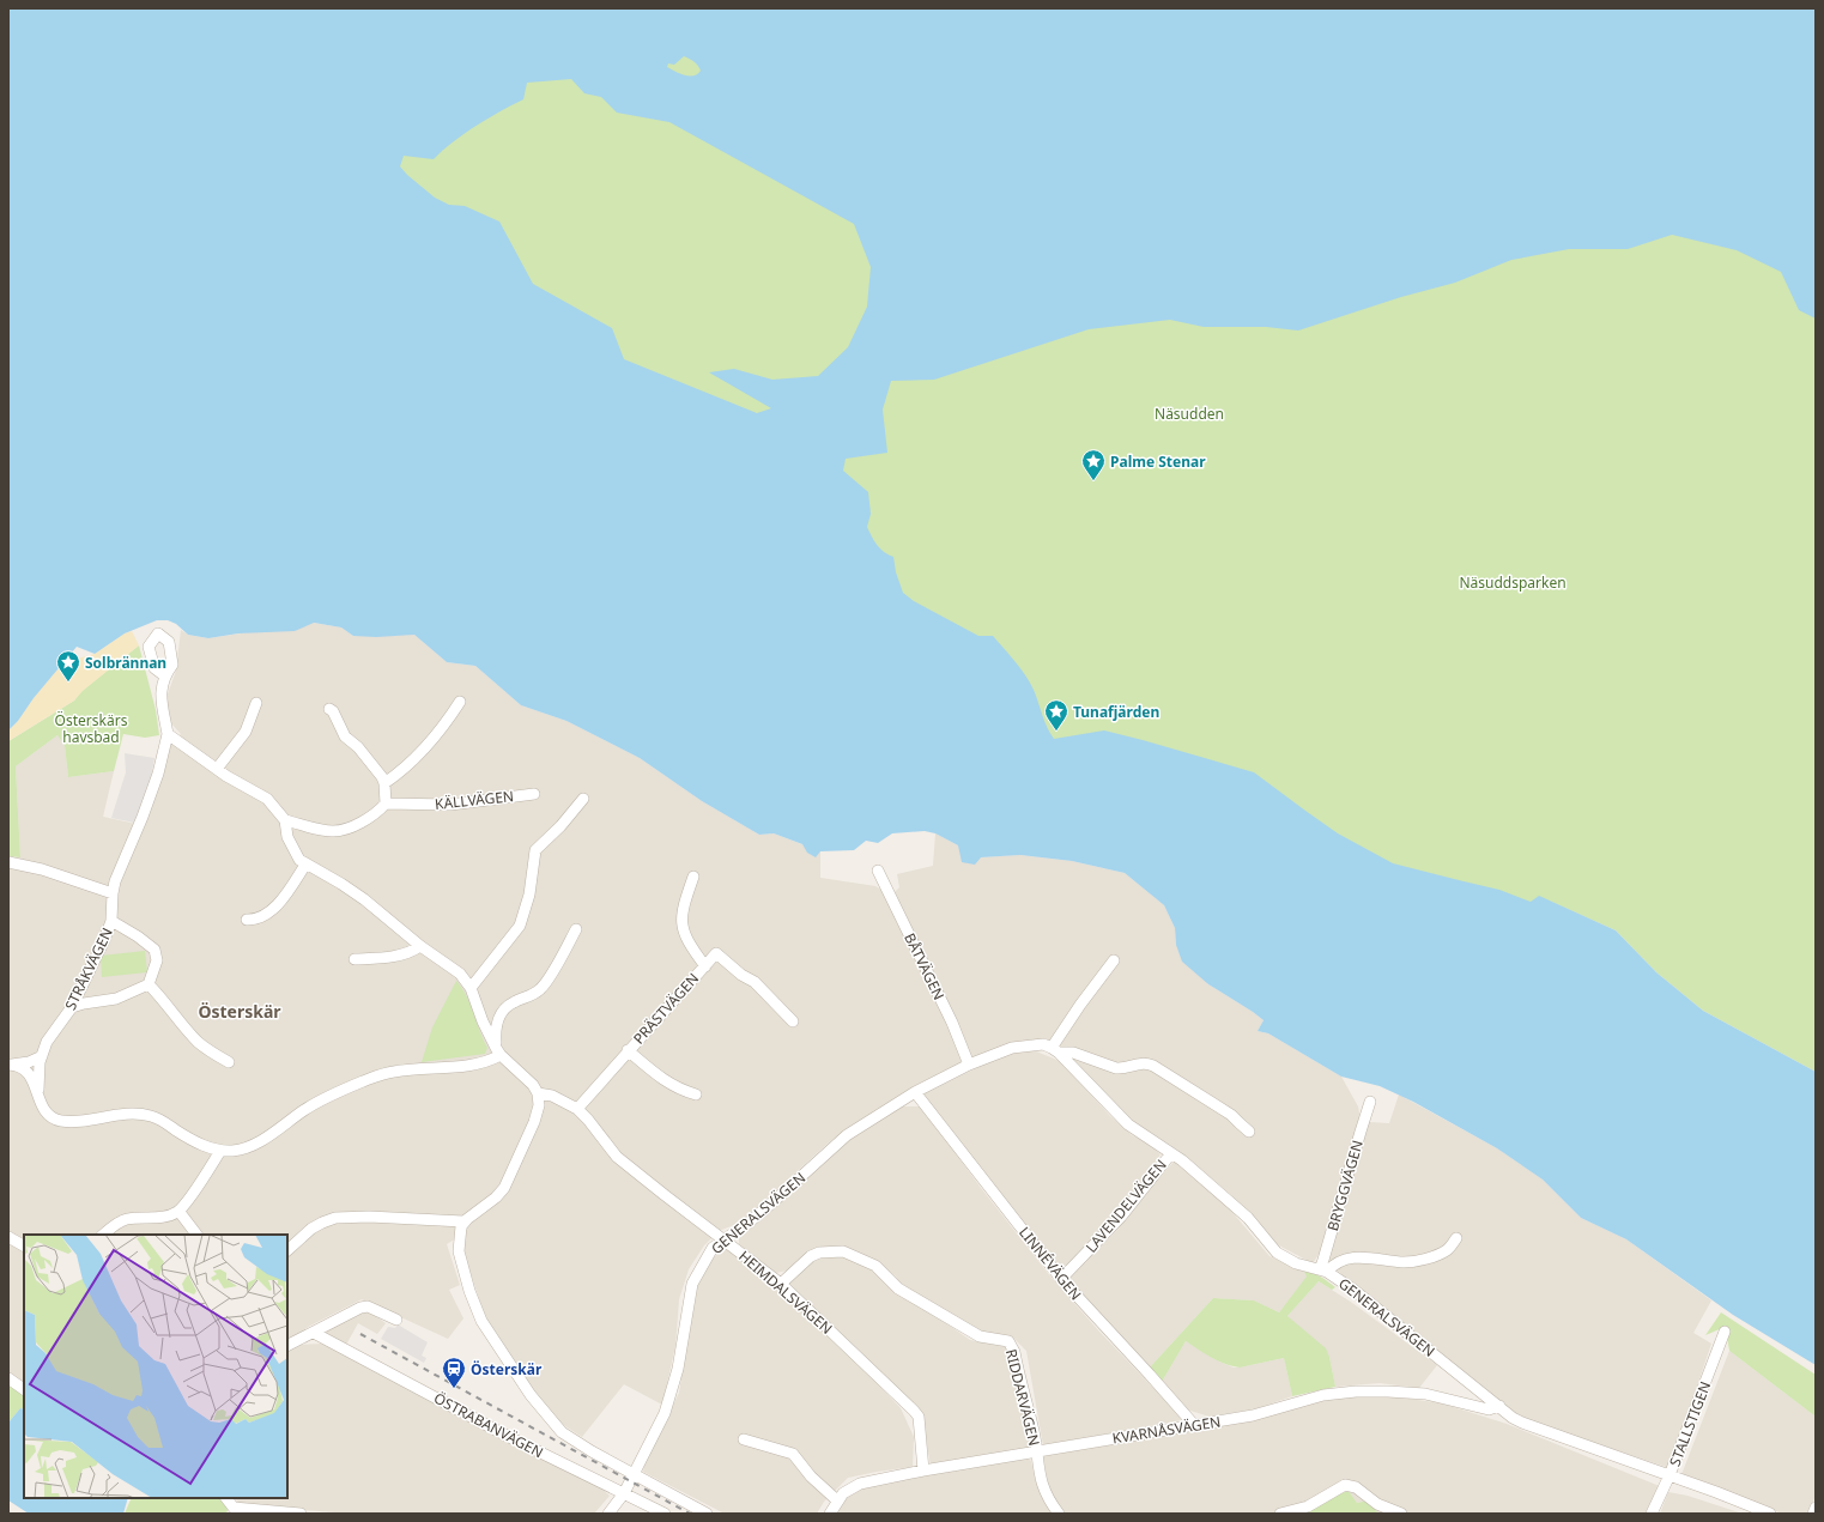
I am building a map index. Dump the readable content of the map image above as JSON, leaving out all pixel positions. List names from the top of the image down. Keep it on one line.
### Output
{"streets":{"street":["KÄLLVÄGEN","BÅTVÄGEN","STRÅKVÄGEN","PRÄSTVÄGEN","BRYGGVÄGEN","LAVENDELVÄGEN","GENERALSVÄGEN","LINNÉVÄGEN","HEIMDALSVÄGEN","RIDDARVÄGEN","STALLSTIGEN","ÖSTRABANVÄGEN","KVARNÅSVÄGEN"]},"crossings":[["BÅTVÄGEN","GENERALSVÄGEN"],["PRÄSTVÄGEN","HEIMDALSVÄGEN"],["BRYGGVÄGEN","GENERALSVÄGEN"],["LAVENDELVÄGEN","GENERALSVÄGEN"],["LAVENDELVÄGEN","LINNÉVÄGEN"],["GENERALSVÄGEN","LINNÉVÄGEN"],["GENERALSVÄGEN","HEIMDALSVÄGEN"],["GENERALSVÄGEN","STALLSTIGEN"],["GENERALSVÄGEN","ÖSTRABANVÄGEN"],["GENERALSVÄGEN","KVARNÅSVÄGEN"],["LINNÉVÄGEN","KVARNÅSVÄGEN"],["HEIMDALSVÄGEN","RIDDARVÄGEN"],["HEIMDALSVÄGEN","KVARNÅSVÄGEN"],["RIDDARVÄGEN","KVARNÅSVÄGEN"]],"districts":["Österskär"],"parks":["Näsudden","Näsuddsparken","Österskärs havsbad"],"places":{"place":["Palme Stenar","Solbrännan","Tunafjärden"],"station":["Österskär"]}}
